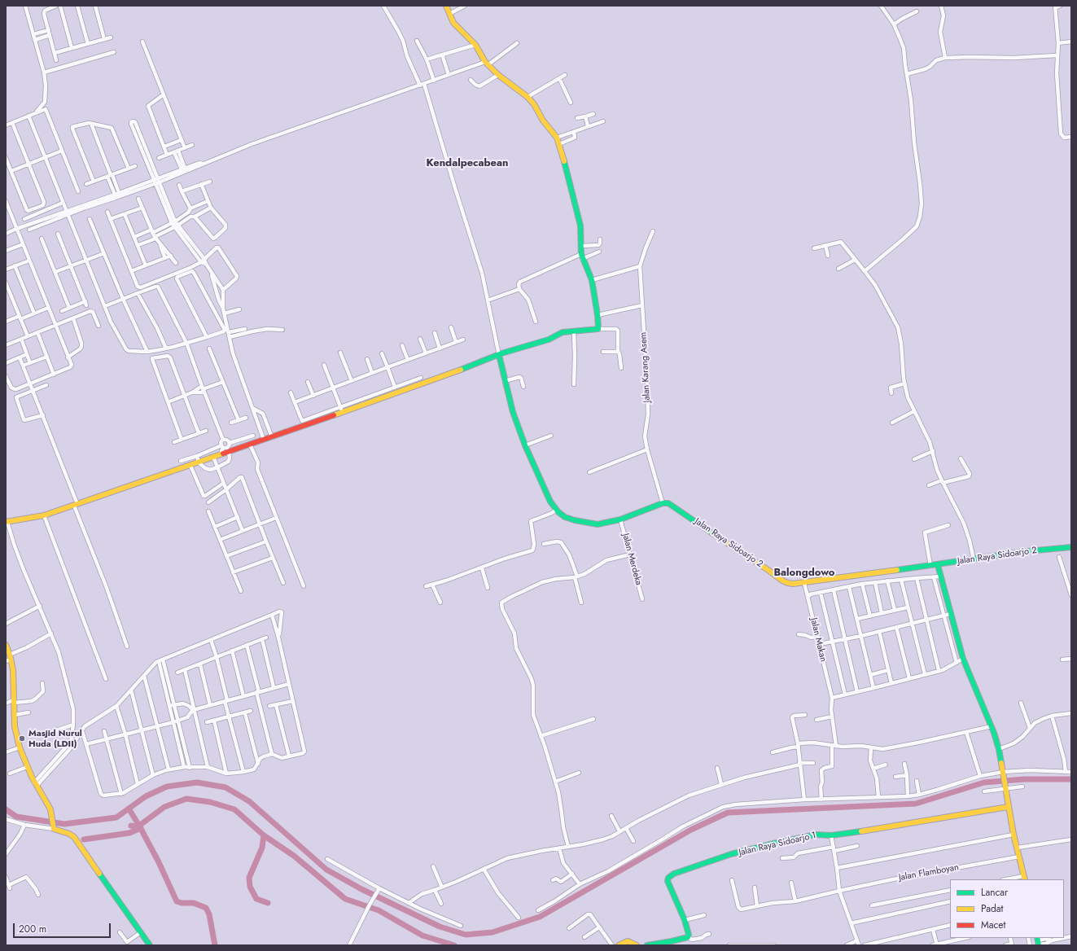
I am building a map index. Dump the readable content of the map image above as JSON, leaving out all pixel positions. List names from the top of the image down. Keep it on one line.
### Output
{"streets":{"street":["Jalan Karang Asem","Jalan Raya Sidoarjo 2","Jalan Merdeka","Jalan Makan","Jalan Raya Sidoarjo 1","Jalan Flamboyan"]},"crossings":[["Jalan Karang Asem","Jalan Raya Sidoarjo 2"],["Jalan Raya Sidoarjo 2","Jalan Makan"]],"districts":["Kendalpecabean","Balongdowo"],"places":["Masjid Nurul Huda (LDII)"],"legend":["Lancar","Padat","Macet"],"scale_bar":"200 m"}
